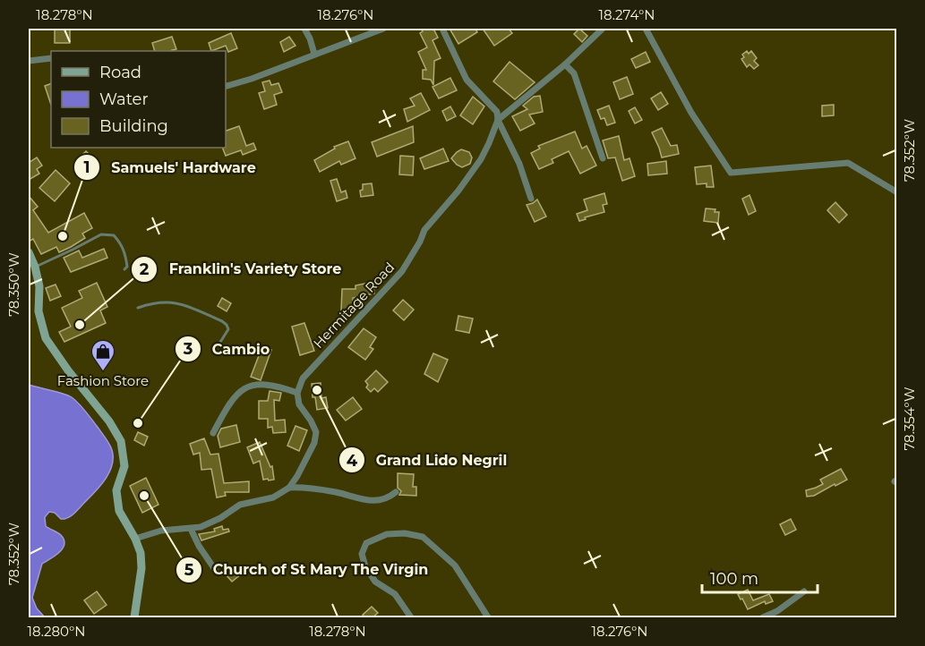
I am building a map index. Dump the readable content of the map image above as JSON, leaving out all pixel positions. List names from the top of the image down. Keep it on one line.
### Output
{"streets":{"street":["Hermitage Road"]},"places":{"other":["Samuels' Hardware","Franklin's Variety Store","Grand Lido Negril","Cambio","Church of St Mary The Virgin"],"shop":["Fashion Store"]},"legend":["Road","Water","Building"],"scale_bar":"100 m","coordinates":["18.278°N","18.276°N","18.274°N","78.352°W","78.350°W","78.354°W","18.280°N"]}
